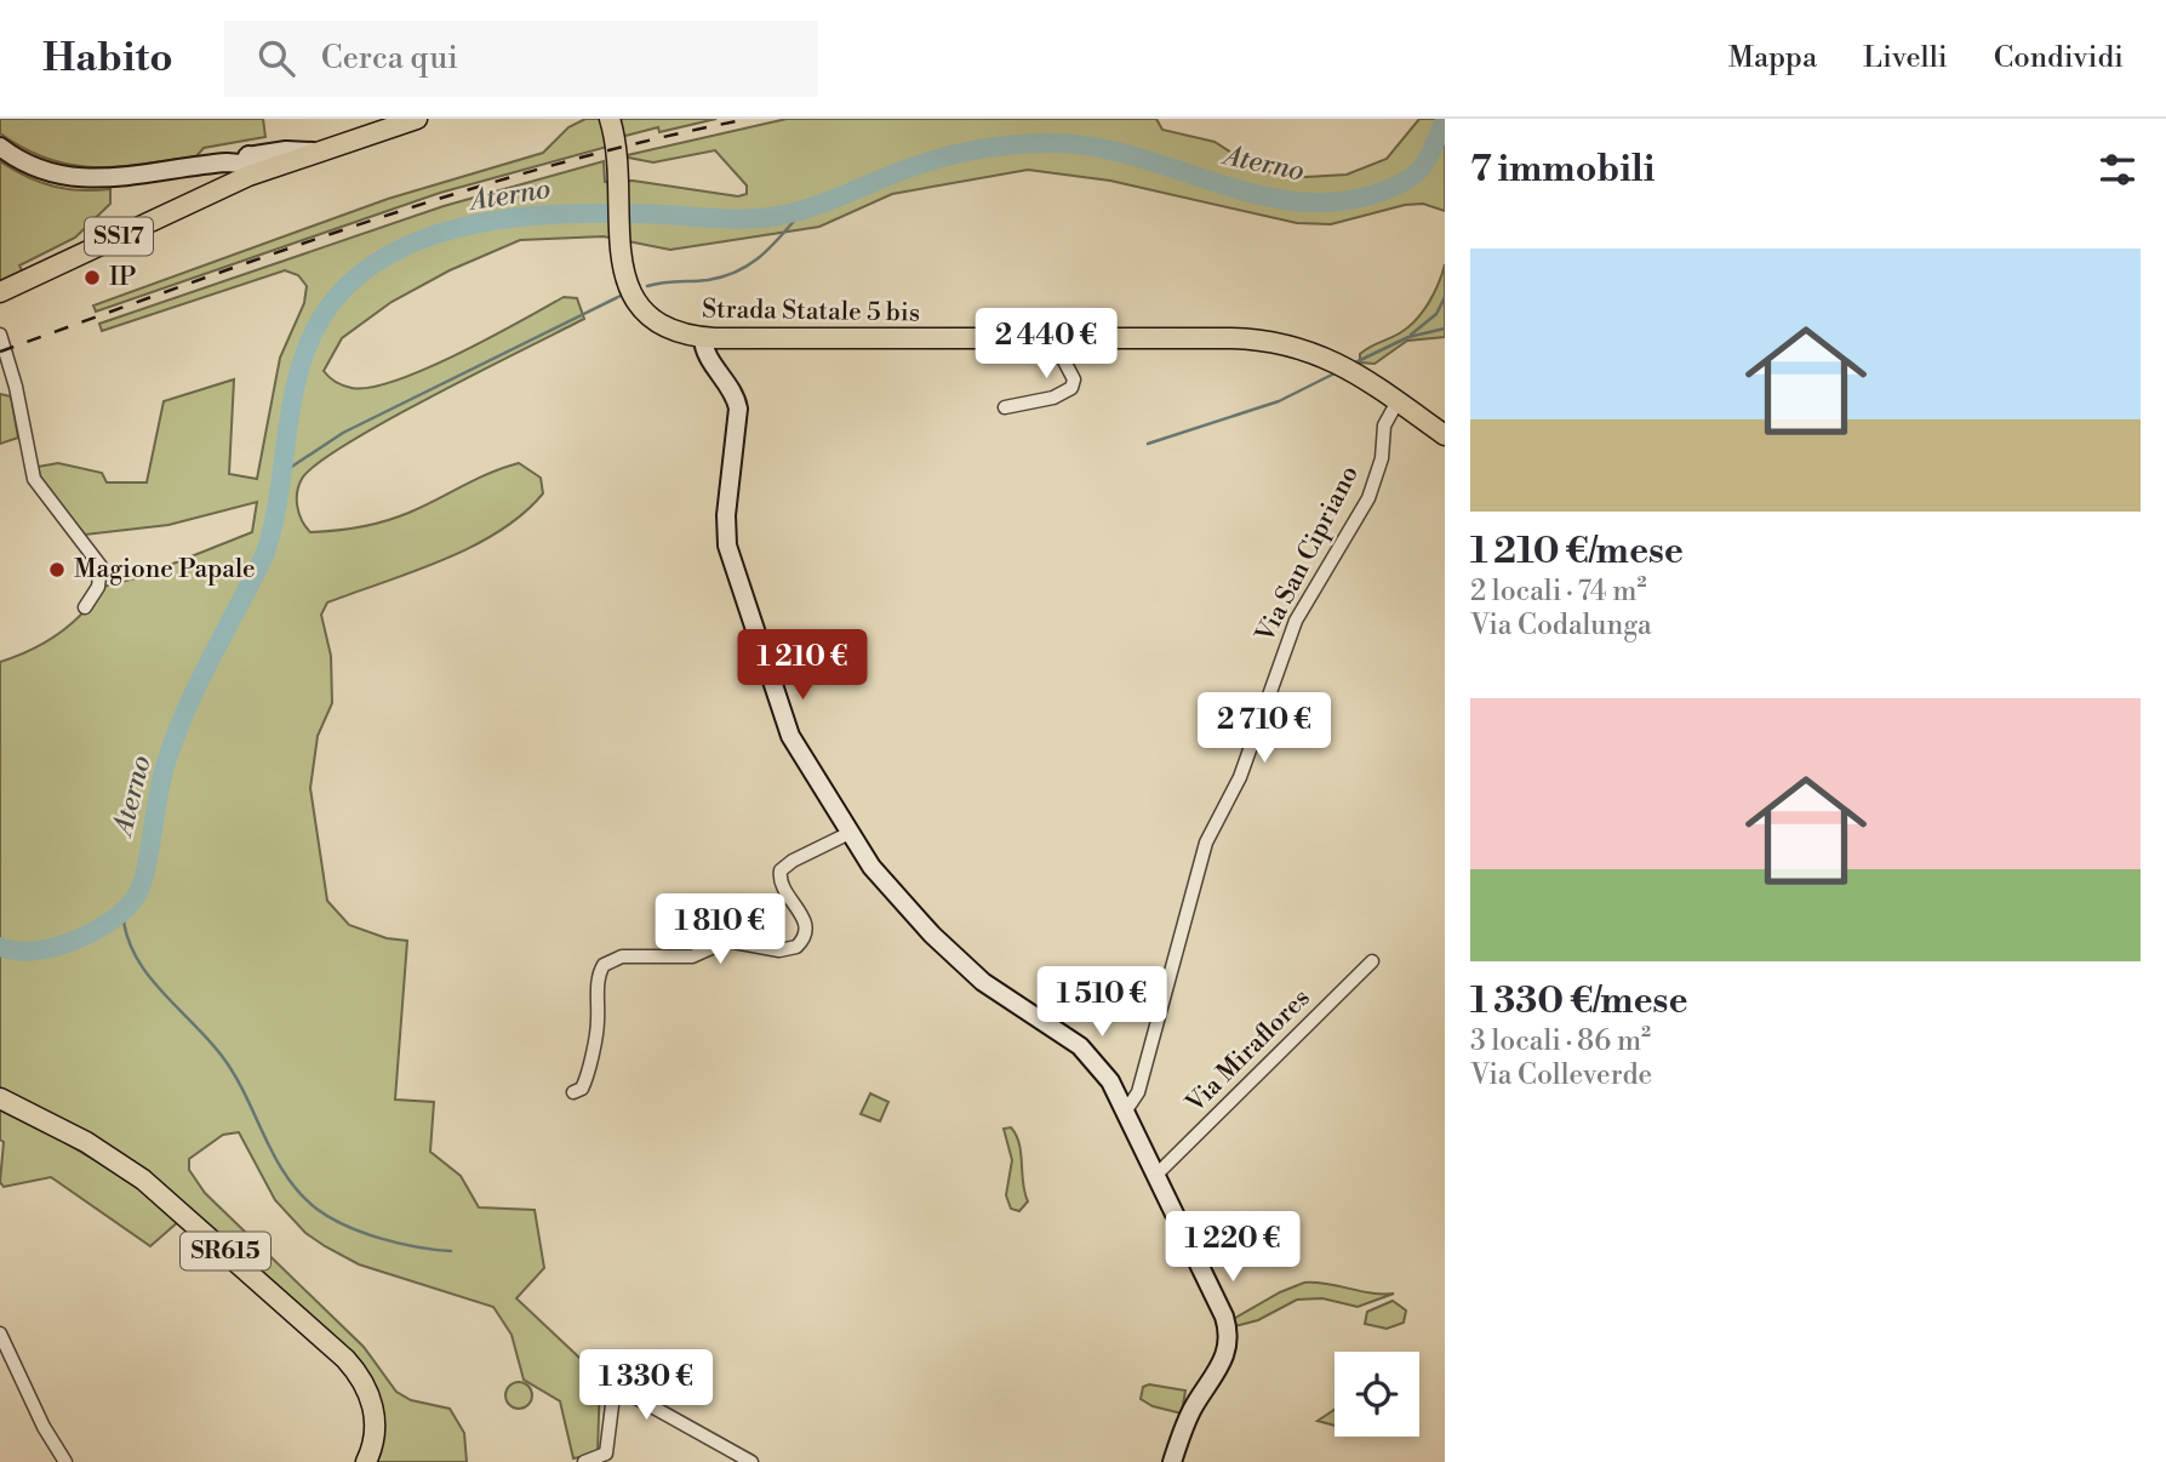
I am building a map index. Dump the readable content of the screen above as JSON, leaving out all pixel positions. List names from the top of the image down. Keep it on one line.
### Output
{"streets":{"main road":["SS17","Strada Statale 5 bis","SR615"],"street":["Via San Cipriano","Via Miraflores"]},"crossings":[["Strada Statale 5 bis","Via San Cipriano"]],"water":["Aterno"],"places":["IP","Magione Papale"],"page":{"header":"Habito","search":"Cerca qui","nav":["Mappa","Livelli","Condividi"],"heading":"7 immobili","list":[{"name":"1 210 €/mese","note":"2 locali · 74 m² · Via Codalunga"},{"name":"1 330 €/mese","note":"3 locali · 86 m² · Via Colleverde"}],"price":["2 440 €","1 210 €","2 710 €","1 810 €","1 510 €","1 220 €","1 330 €"]}}
